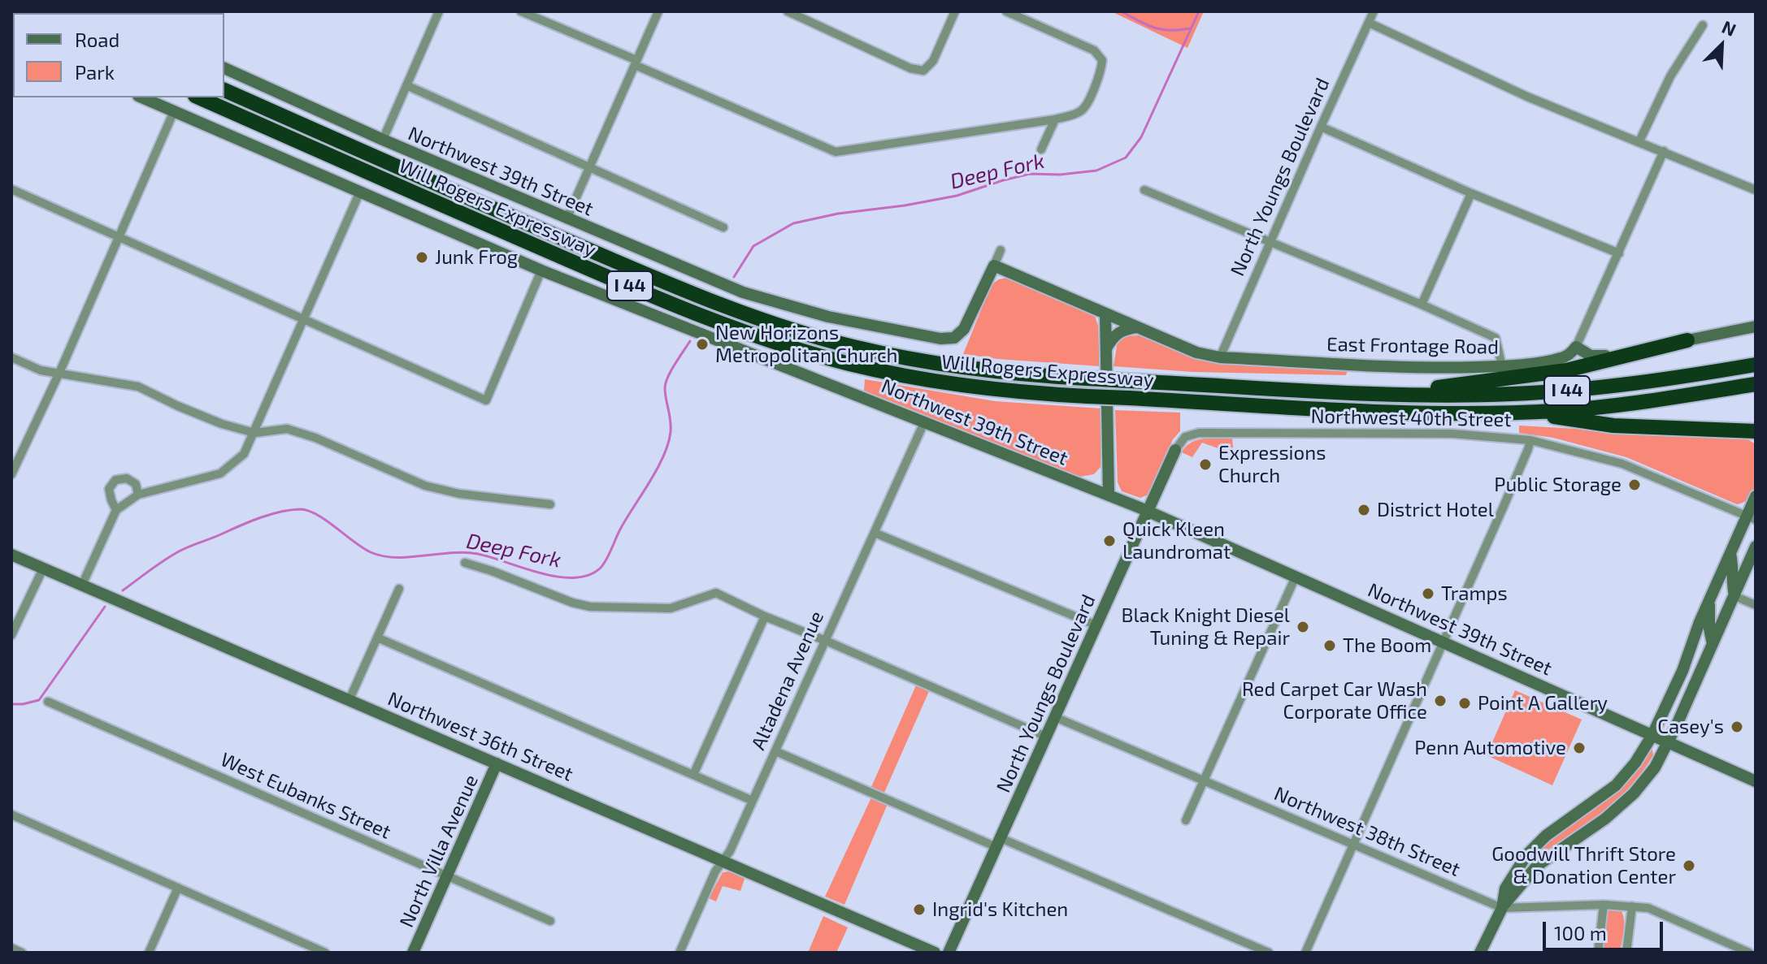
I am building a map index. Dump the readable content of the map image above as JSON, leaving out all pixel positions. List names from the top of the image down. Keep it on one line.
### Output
{"streets":{"highway":["Will Rogers Expressway","I 44"],"main road":["Northwest 39th Street","North Youngs Boulevard","East Frontage Road","Northwest 36th Street","North Villa Avenue"],"street":["Northwest 40th Street","Altadena Avenue","West Eubanks Street","Northwest 38th Street"]},"crossings":[["Northwest 39th Street","North Youngs Boulevard"],["Northwest 39th Street","Altadena Avenue"],["North Youngs Boulevard","East Frontage Road"],["North Youngs Boulevard","Northwest 40th Street"],["North Youngs Boulevard","Northwest 38th Street"],["Altadena Avenue","Northwest 36th Street"],["Northwest 36th Street","North Villa Avenue"],["West Eubanks Street","North Villa Avenue"]],"water":["Deep Fork"],"places":["Junk Frog","New Horizons Metropolitan Church","Expressions Church","Public Storage","District Hotel","Quick Kleen Laundromat","Tramps","Black Knight Diesel Tuning & Repair","The Boom","Red Carpet Car Wash Corporate Office","Point A Gallery","Casey's","Penn Automotive","Goodwill Thrift Store & Donation Center","Ingrid's Kitchen"],"legend":["Road","Park"],"scale_bar":"100 m","north":"top right"}
